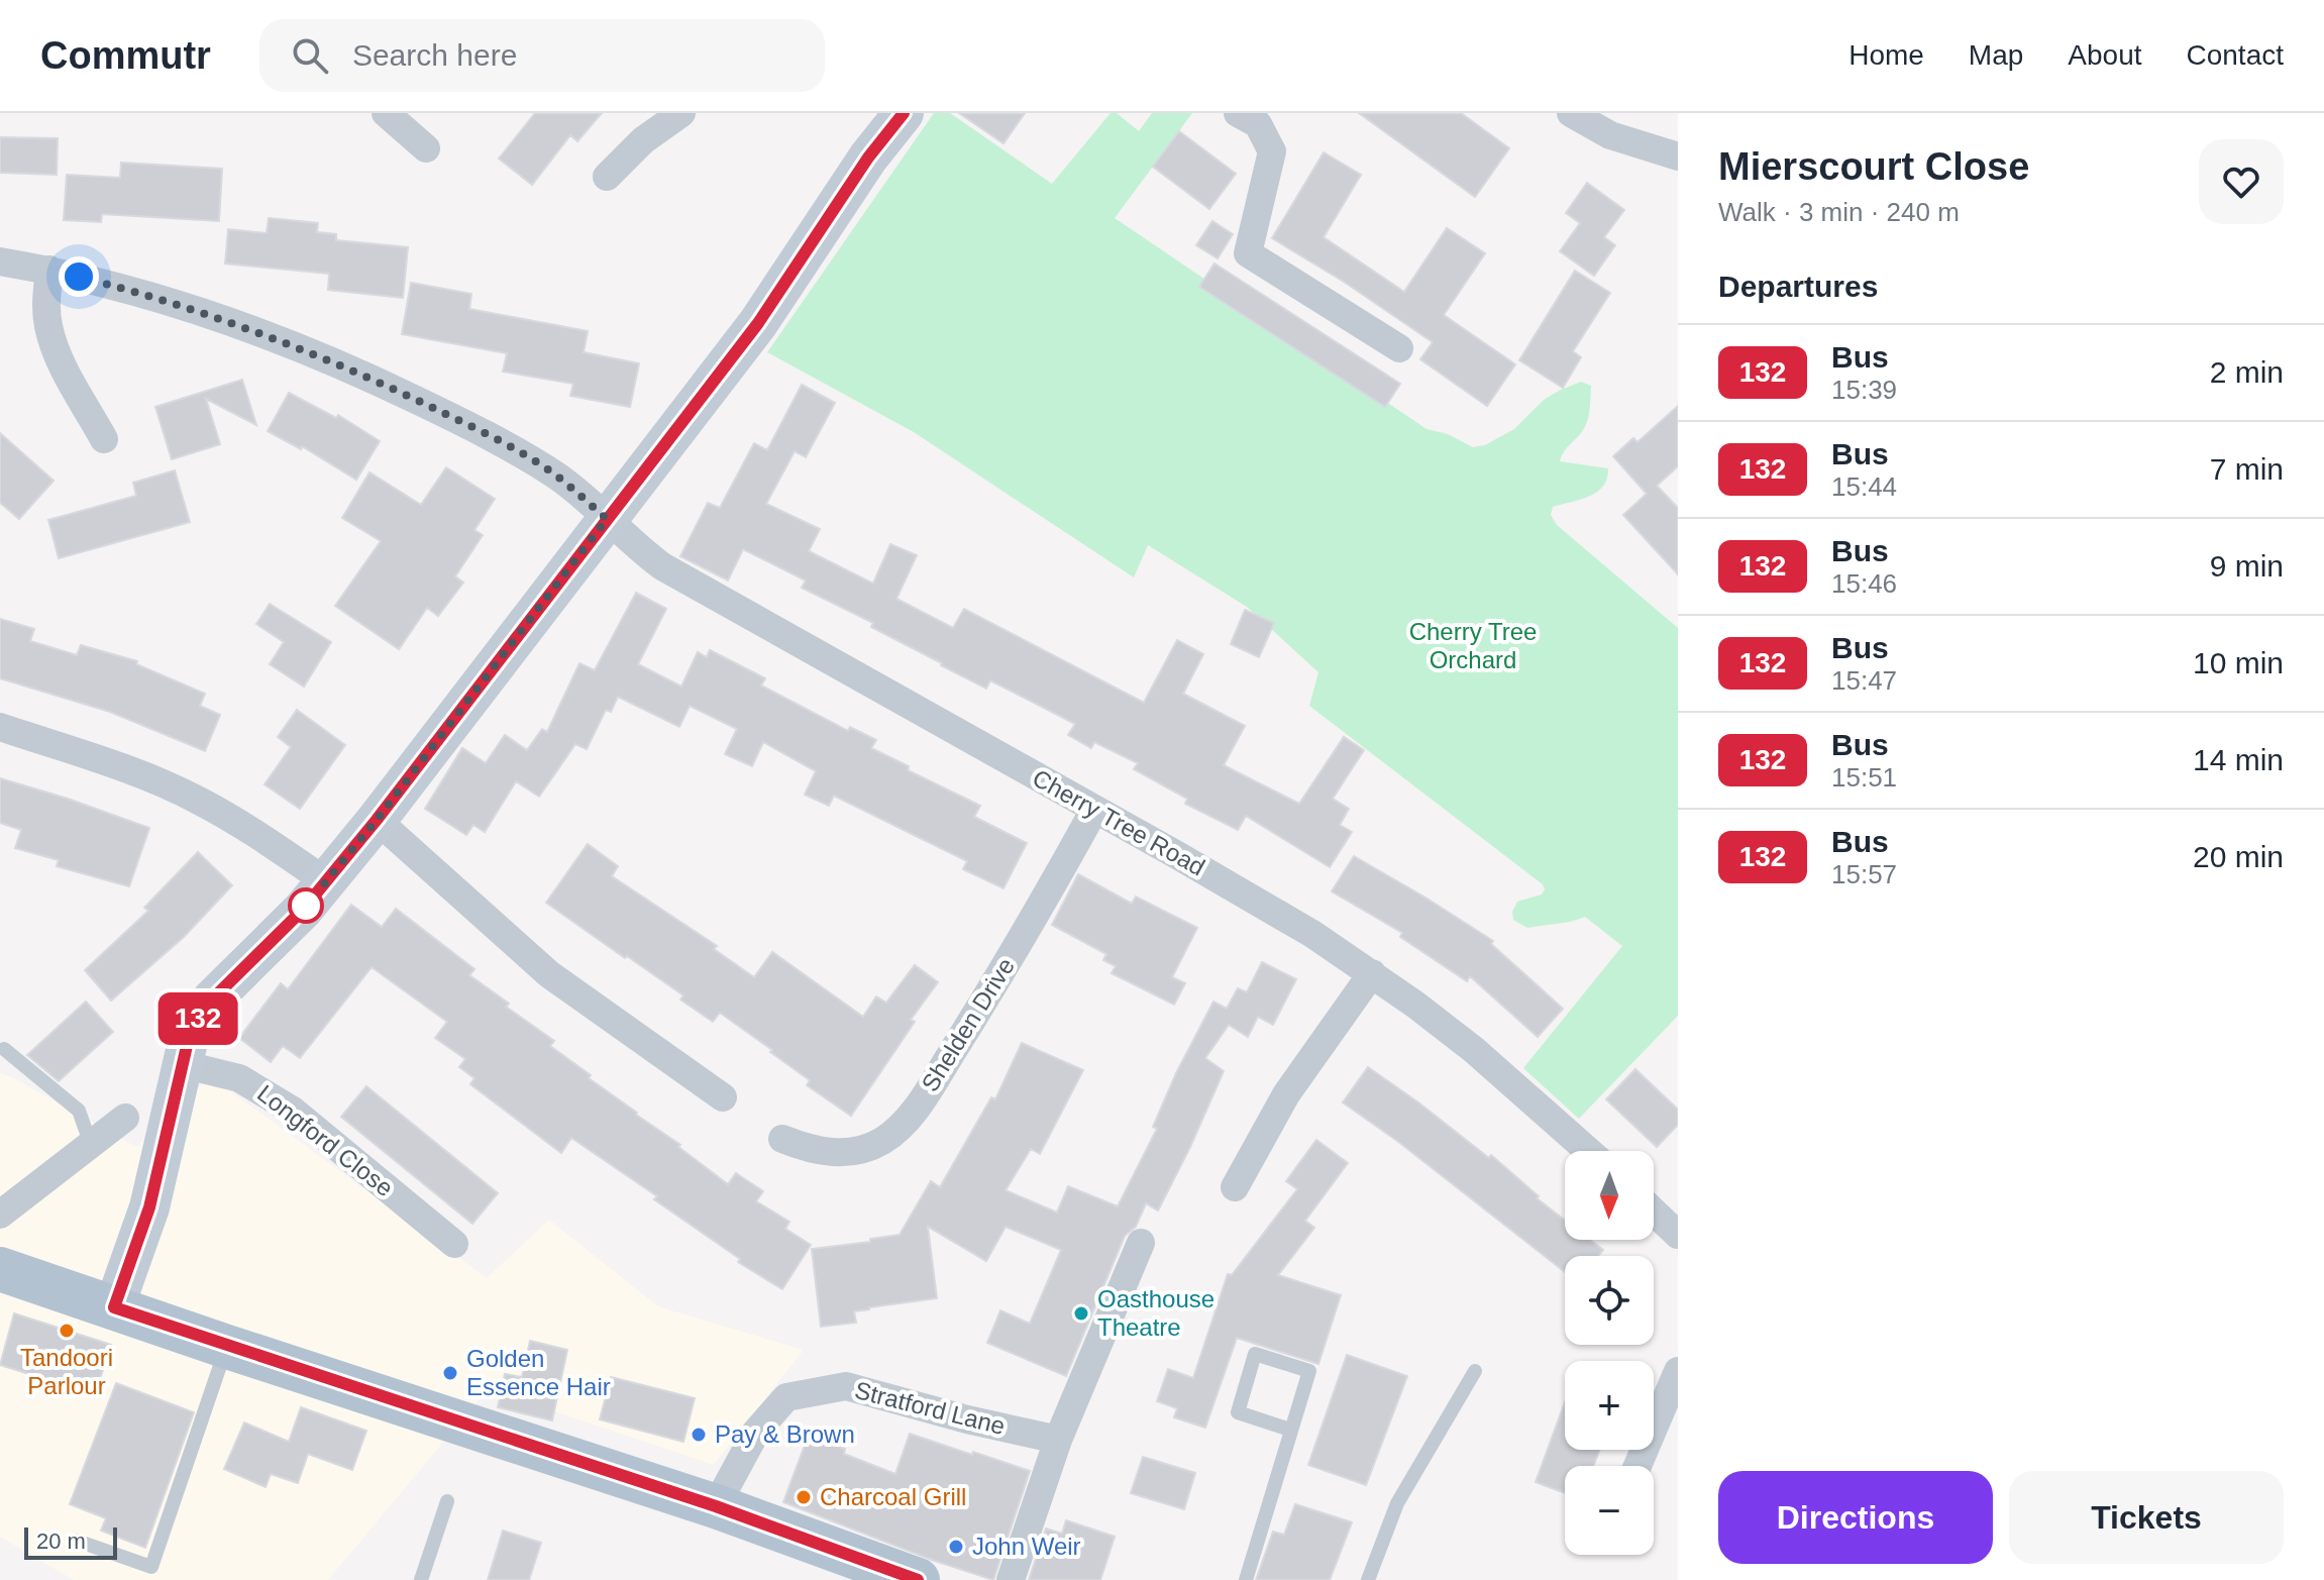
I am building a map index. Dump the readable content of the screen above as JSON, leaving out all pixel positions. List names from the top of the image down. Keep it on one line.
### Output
{"streets":{"street":["Cherry Tree Road","Shelden Drive","Longford Close","Stratford Lane"]},"crossings":[["Cherry Tree Road","Shelden Drive"]],"parks":["Cherry Tree Orchard"],"places":["Oasthouse Theatre","Tandoori Parlour","Golden Essence Hair","Pay & Brown","Charcoal Grill","John Weir"],"lines":["bus line 132"],"scale_bar":"20 m","north":"bottom","page":{"header":"Commutr","search":"Search here","nav":["Home","Map","About","Contact"],"on_map":"132","heading":[["Mierscourt Close","Walk · 3 min · 240 m"],"Departures"],"list":[{"mark":"132","name":"Bus","note":"15:39","value":"2 min"},{"mark":"132","name":"Bus","note":"15:44","value":"7 min"},{"mark":"132","name":"Bus","note":"15:46","value":"9 min"},{"mark":"132","name":"Bus","note":"15:47","value":"10 min"},{"mark":"132","name":"Bus","note":"15:51","value":"14 min"},{"mark":"132","name":"Bus","note":"15:57","value":"20 min"}],"map_buttons":["+","−"],"buttons":["Directions","Tickets"],"scale":"20 m"}}
